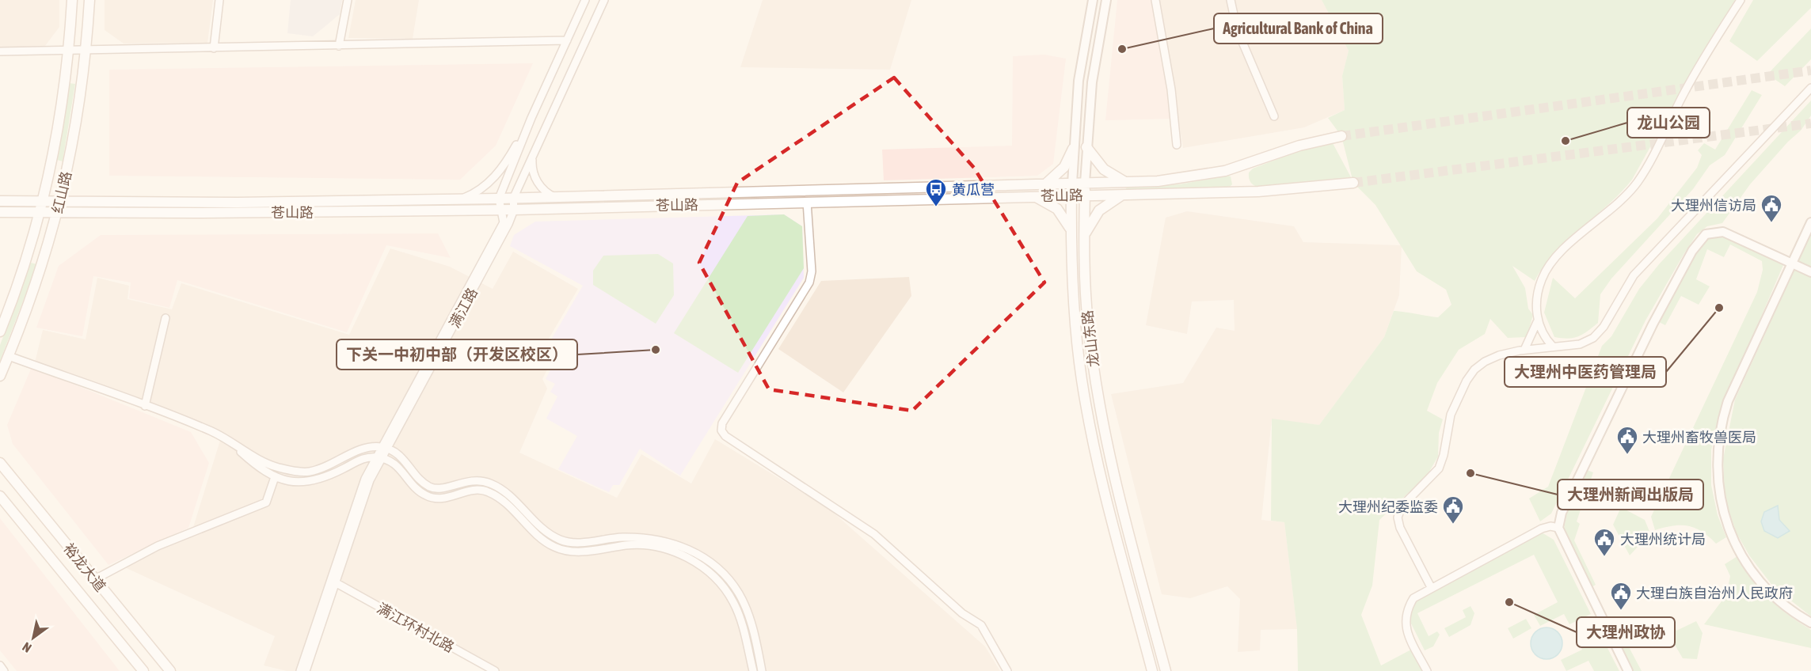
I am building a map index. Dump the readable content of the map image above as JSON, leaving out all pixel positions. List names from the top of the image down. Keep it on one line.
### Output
{"streets":{"main road":["红山路","苍山路","龙山东路","裕龙大道"],"street":["满江路","满江环村北路"]},"crossings":[["红山路","苍山路"],["苍山路","满江路"],["苍山路","龙山东路"],["满江路","满江环村北路"]],"places":{"other":["Agricultural Bank of China","龙山公园","大理州中医药管理局","下关一中初中部（开发区校区）","大理州新闻出版局","大理州政协"],"bus stop":["黄瓜营"],"public building":["大理州信访局","大理州畜牧兽医局","大理州纪委监委","大理州统计局","大理白族自治州人民政府"]},"north":"bottom left"}
